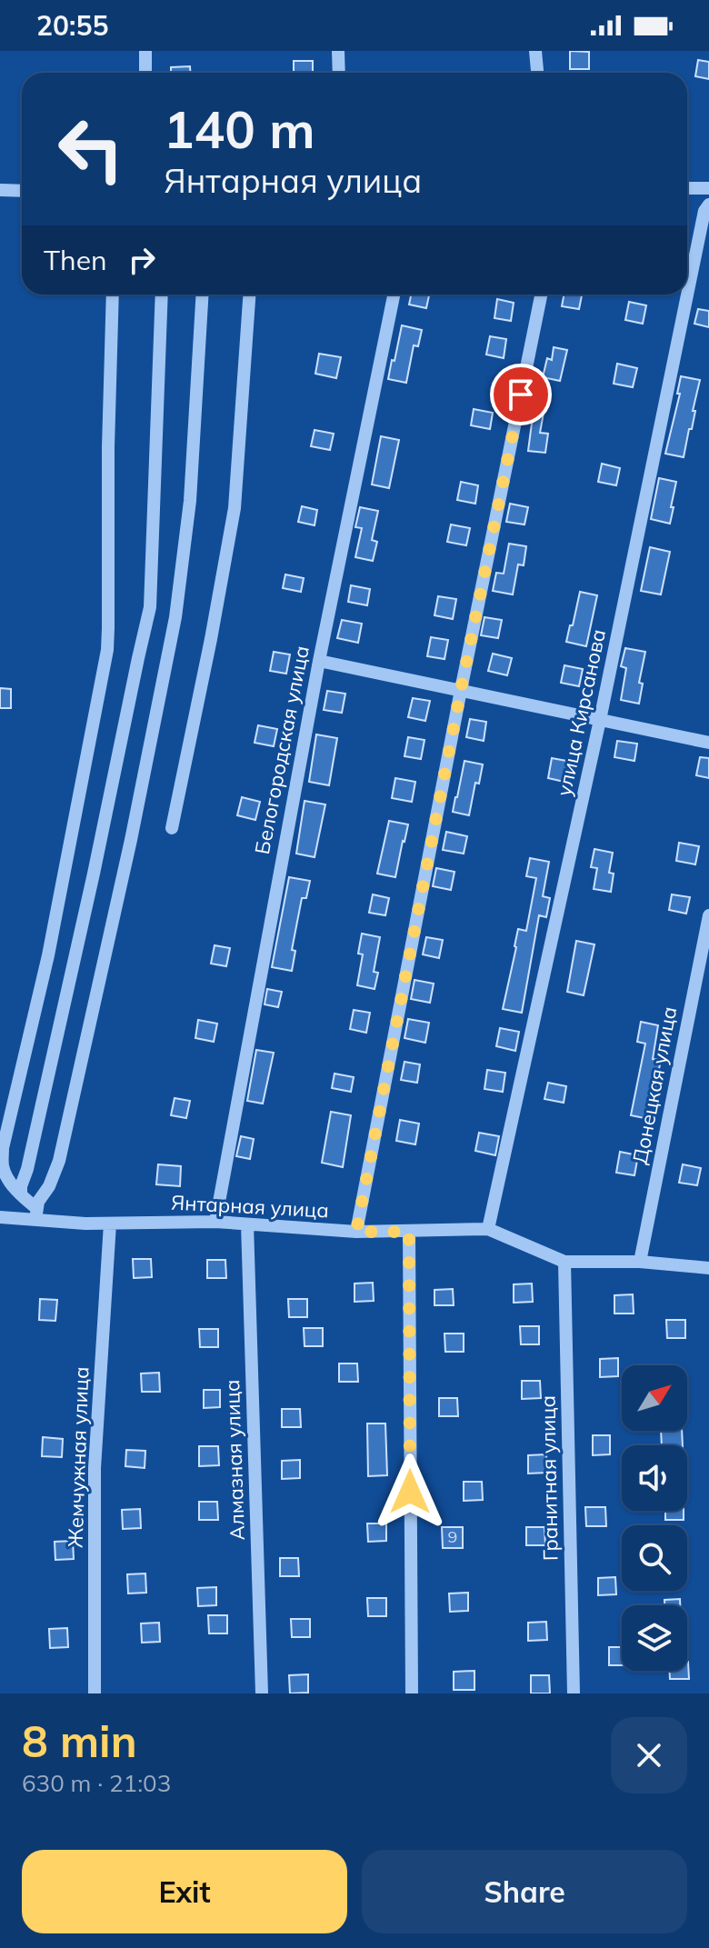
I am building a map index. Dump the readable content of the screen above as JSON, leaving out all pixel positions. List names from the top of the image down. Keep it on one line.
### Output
{"streets":{"street":["улица Кирсанова","Белогородская улица","Донецкая улица","Янтарная улица","Жемчужная улица","Алмазная улица","Гранитная улица"]},"crossings":[["улица Кирсанова","Янтарная улица"],["Белогородская улица","Янтарная улица"],["Донецкая улица","Янтарная улица"],["Янтарная улица","Жемчужная улица"],["Янтарная улица","Алмазная улица"],["Янтарная улица","Гранитная улица"]],"house_numbers":["9"],"north":"top right","page":{"status":"20:55","turn":["140 m","Янтарная улица"],"then":"Then","heading":["8 min","630 m · 21:03"],"buttons":["Exit","Share"]}}
